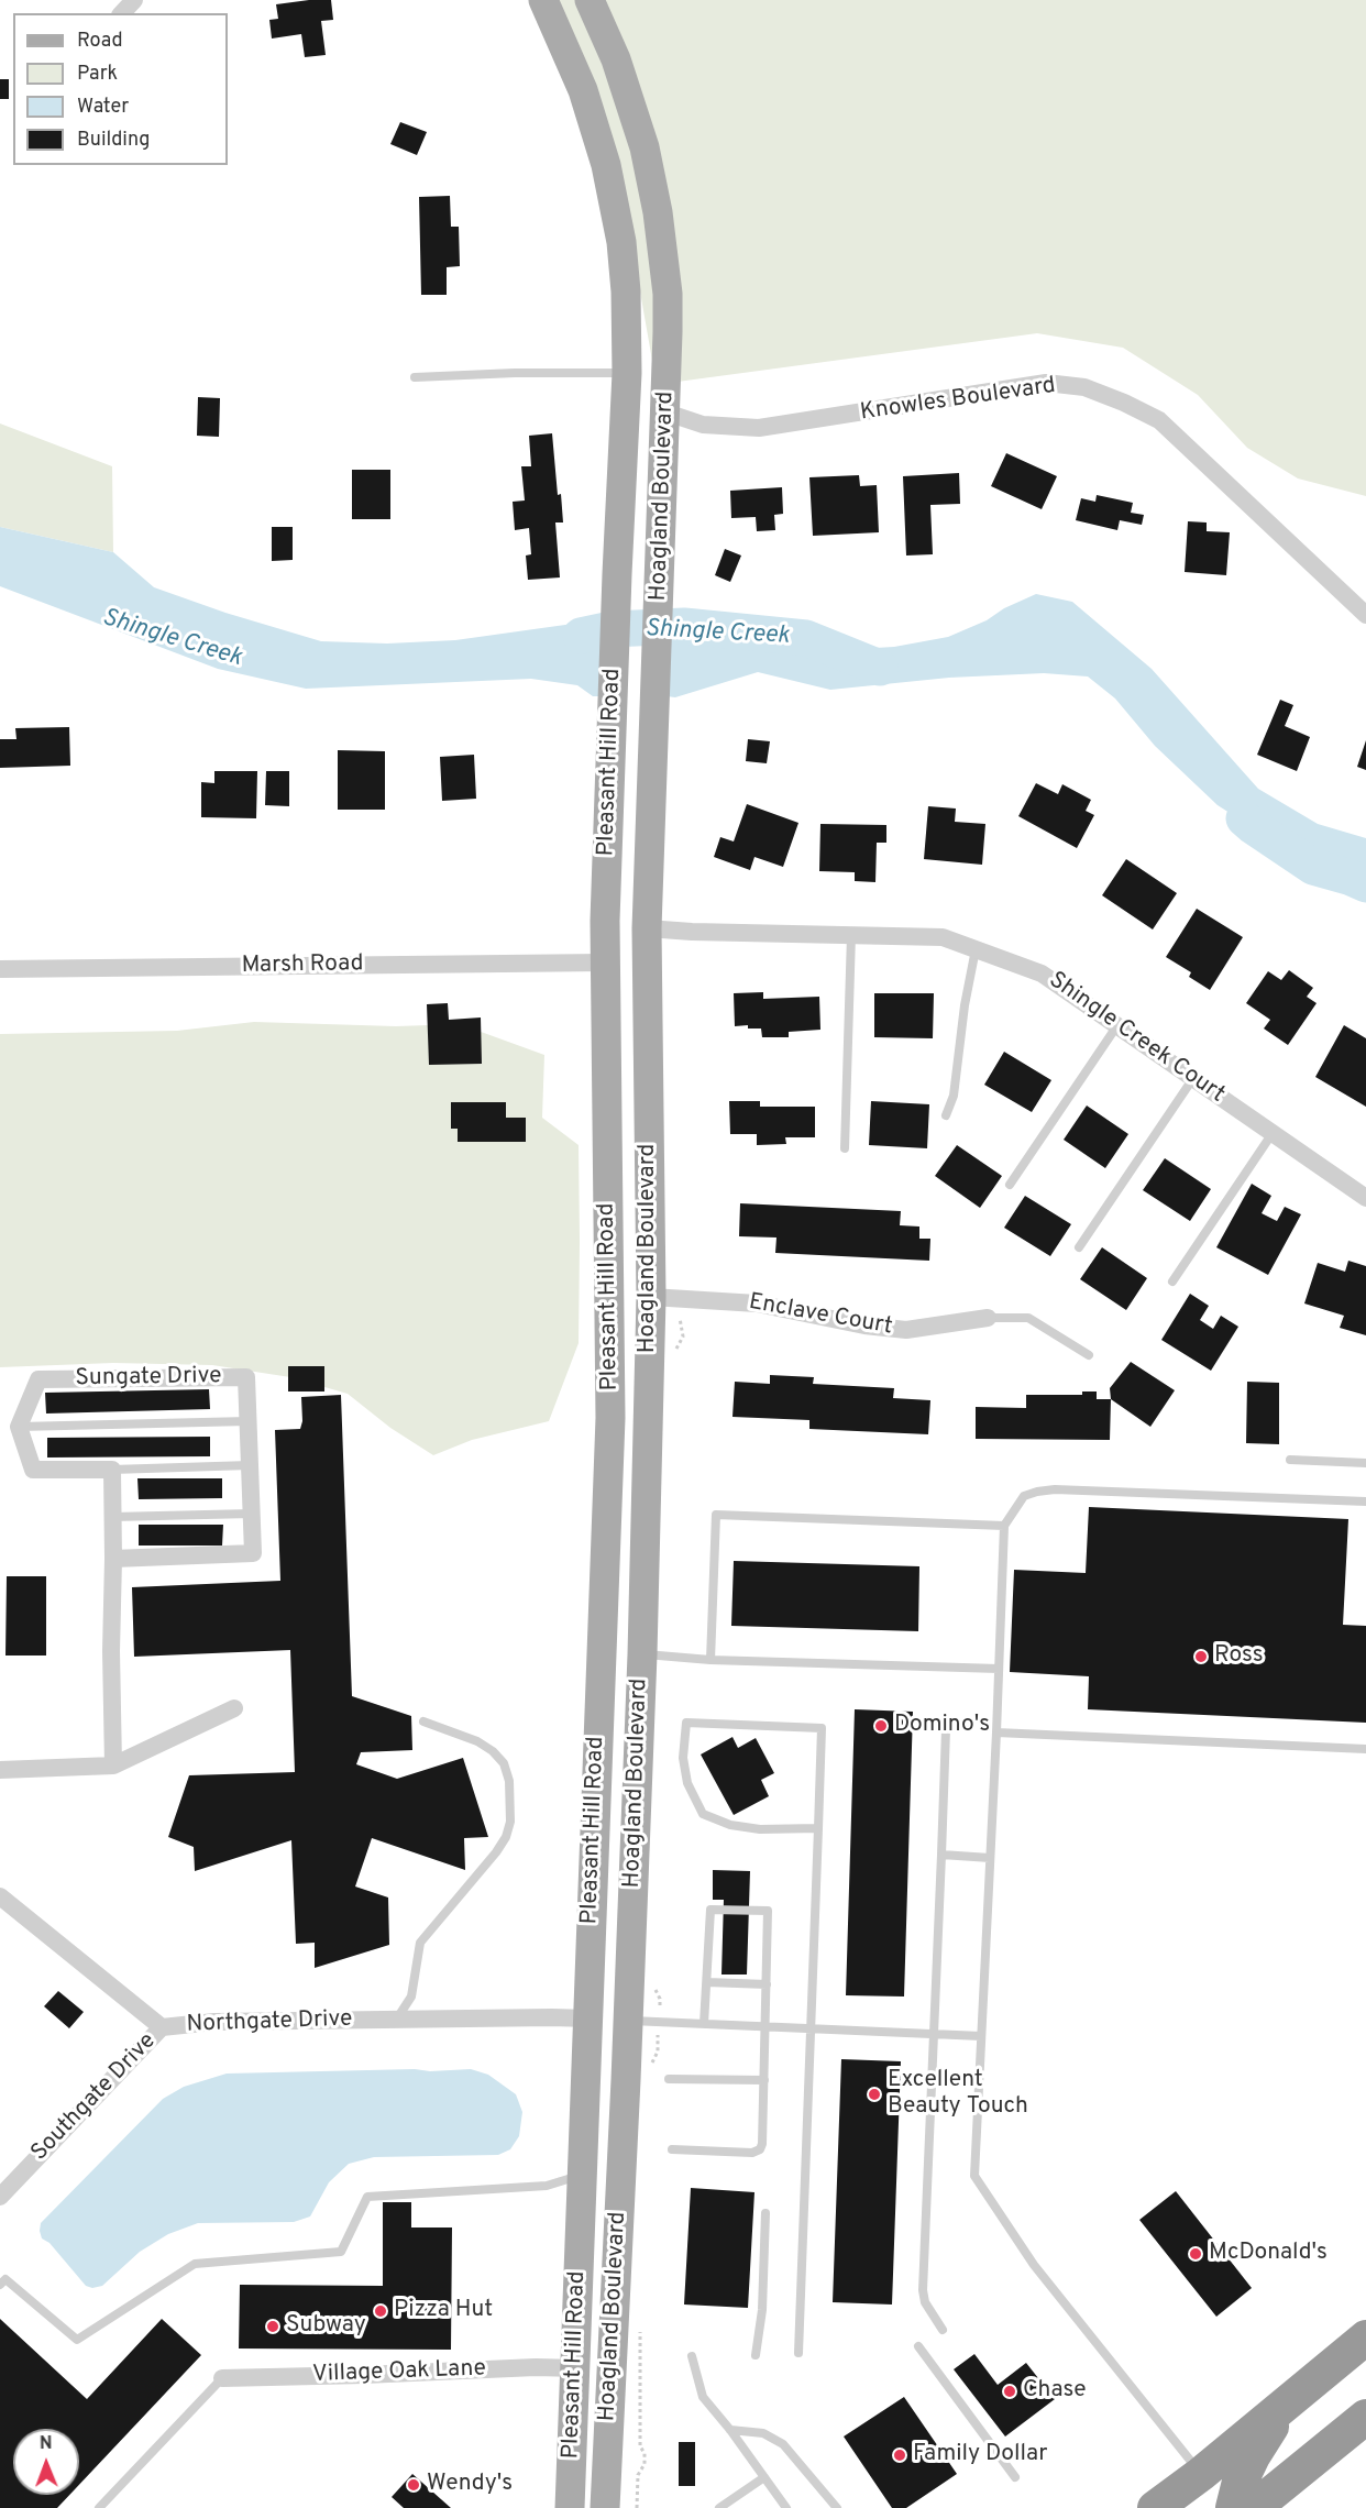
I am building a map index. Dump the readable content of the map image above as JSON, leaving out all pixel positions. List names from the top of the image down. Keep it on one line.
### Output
{"streets":{"main road":["Hoagland Boulevard","Pleasant Hill Road"],"street":["Knowles Boulevard","Marsh Road","Shingle Creek Court","Enclave Court","Sungate Drive","Northgate Drive","Southgate Drive","Village Oak Lane"]},"crossings":[["Knowles Boulevard","Hoagland Boulevard"],["Hoagland Boulevard","Shingle Creek Court"],["Hoagland Boulevard","Enclave Court"],["Pleasant Hill Road","Marsh Road"],["Pleasant Hill Road","Northgate Drive"],["Pleasant Hill Road","Village Oak Lane"],["Northgate Drive","Southgate Drive"]],"water":["Shingle Creek"],"places":["Ross","Domino's","Excellent Beauty Touch","McDonald's","Pizza Hut","Subway","Chase","Family Dollar","Wendy's"],"legend":["Road","Park","Water","Building"],"north":"top"}
